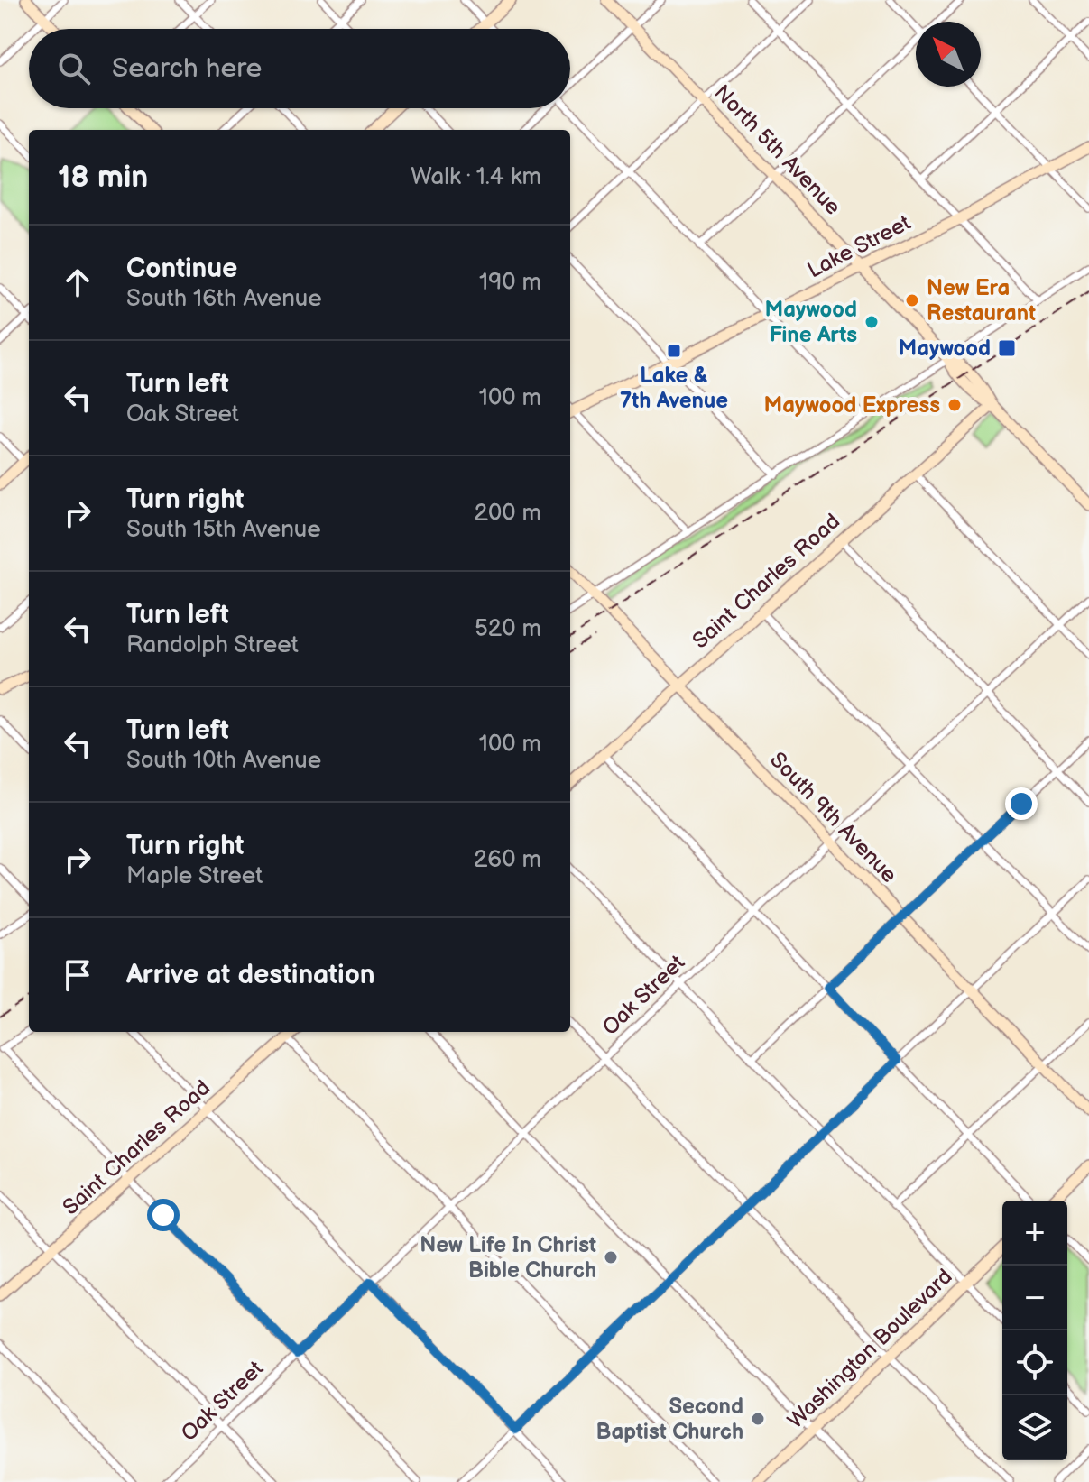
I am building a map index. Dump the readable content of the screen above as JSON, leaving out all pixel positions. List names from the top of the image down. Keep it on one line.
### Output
{"streets":{"main road":["North 5th Avenue","Lake Street","Saint Charles Road","South 9th Avenue","Washington Boulevard"],"street":["Oak Street"]},"crossings":[["North 5th Avenue","Lake Street"],["North 5th Avenue","Saint Charles Road"],["Saint Charles Road","South 9th Avenue"],["South 9th Avenue","Oak Street"]],"places":{"other":["New Era Restaurant","Maywood Fine Arts","Maywood Express","New Life In Christ Bible Church","Second Baptist Church"],"transit":["Maywood","Lake & 7th Avenue"]},"north":"top left","page":{"search":"Search here","heading":["18 min","Walk · 1.4 km"],"list":[["Continue","South 16th Avenue","190 m"],["Turn left","Oak Street","100 m"],["Turn right","South 15th Avenue","200 m"],["Turn left","Randolph Street","520 m"],["Turn left","South 10th Avenue","100 m"],["Turn right","Maple Street","260 m"],"Arrive at destination"],"map_buttons":["+","−"]}}
